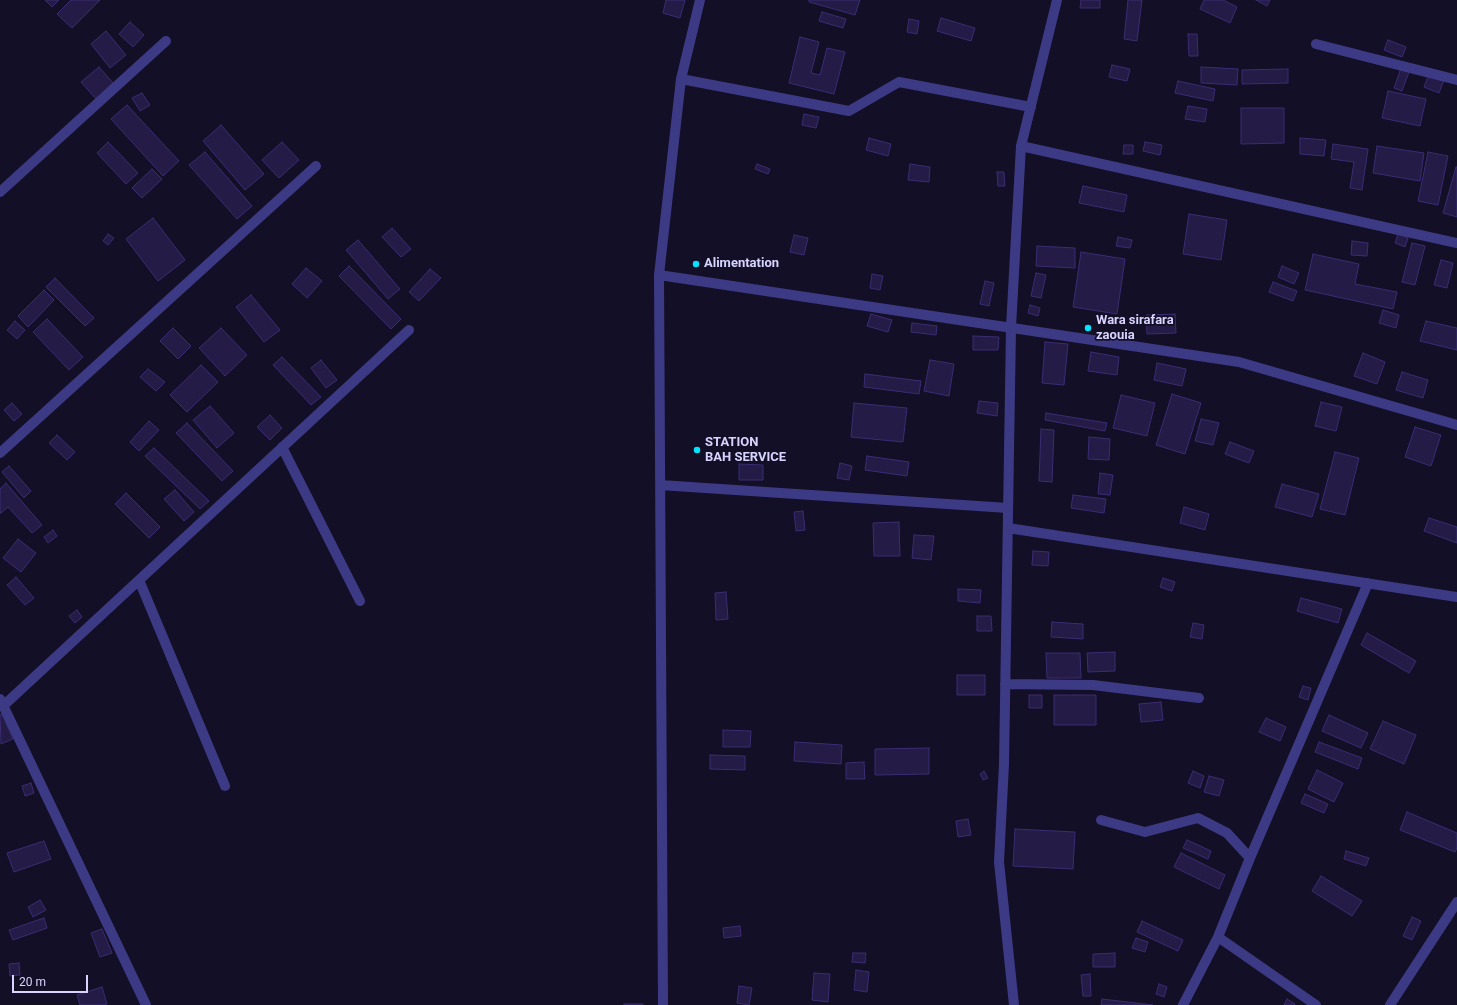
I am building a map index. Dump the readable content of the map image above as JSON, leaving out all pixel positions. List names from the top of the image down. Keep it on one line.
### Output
{"places":["Alimentation","Wara sirafara zaouia","STATION BAH SERVICE"],"scale_bar":"20 m"}
